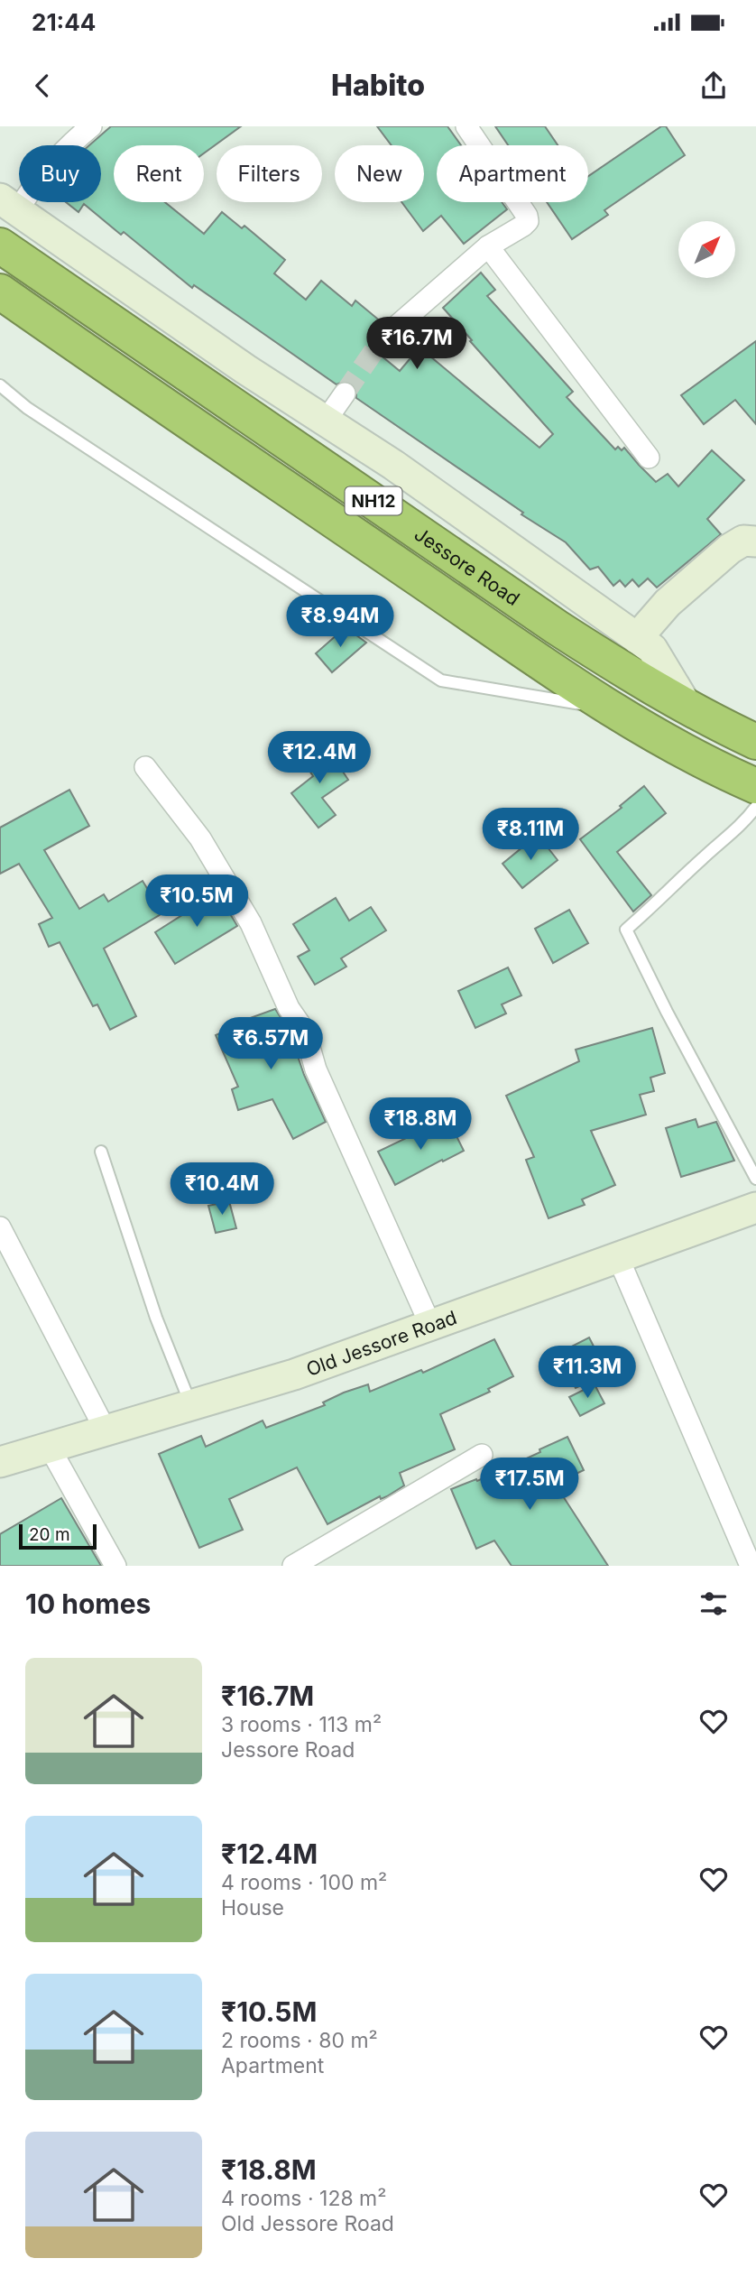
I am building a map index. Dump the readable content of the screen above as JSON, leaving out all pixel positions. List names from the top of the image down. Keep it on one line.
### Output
{"streets":{"highway":["NH12","Jessore Road"],"street":["Old Jessore Road"]},"scale_bar":"20 m","north":"top right","page":{"status":"21:44","header":"Habito","chip":["Buy","Rent","Filters","New","Apartment"],"price":["₹16.7M","₹8.94M","₹12.4M","₹8.11M","₹10.5M","₹6.57M","₹18.8M","₹10.4M","₹11.3M","₹17.5M"],"scale":"20 m","heading":"10 homes","list":[{"name":"₹16.7M","note":"3 rooms · 113 m² · Jessore Road"},{"name":"₹12.4M","note":"4 rooms · 100 m² · House"},{"name":"₹10.5M","note":"2 rooms · 80 m² · Apartment"},{"name":"₹18.8M","note":"4 rooms · 128 m² · Old Jessore Road"}]}}
